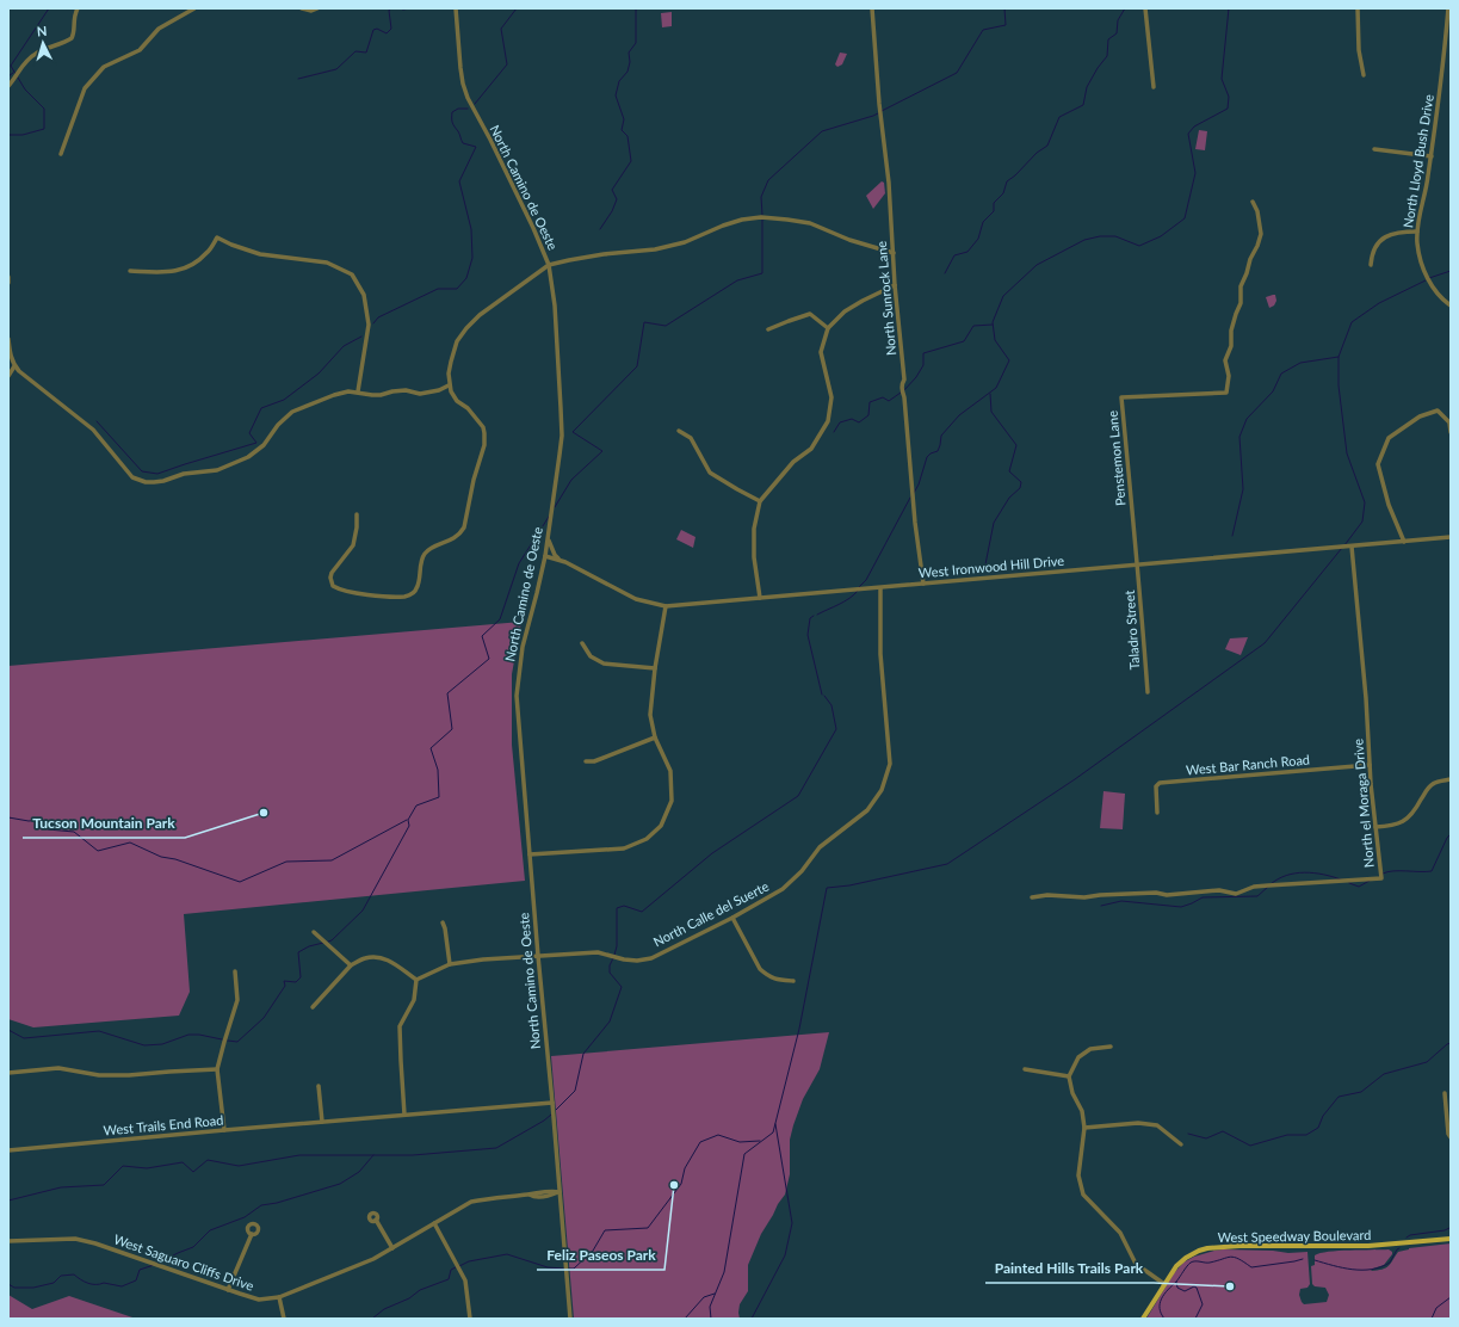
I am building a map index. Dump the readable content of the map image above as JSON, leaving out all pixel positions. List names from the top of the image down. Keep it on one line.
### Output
{"streets":{"main road":["West Speedway Boulevard"],"street":["North Lloyd Bush Drive","North Camino de Oeste","North Sunrock Lane","Penstemon Lane","West Ironwood Hill Drive","Taladro Street","West Bar Ranch Road","North el Moraga Drive","North Calle del Suerte","West Trails End Road","West Saguaro Cliffs Drive"]},"crossings":[["North Camino de Oeste","West Ironwood Hill Drive"],["North Camino de Oeste","North Calle del Suerte"],["North Camino de Oeste","West Trails End Road"],["North Camino de Oeste","West Saguaro Cliffs Drive"],["North Sunrock Lane","West Ironwood Hill Drive"],["Penstemon Lane","West Ironwood Hill Drive"],["Penstemon Lane","Taladro Street"],["West Ironwood Hill Drive","Taladro Street"],["West Ironwood Hill Drive","North el Moraga Drive"],["West Ironwood Hill Drive","North Calle del Suerte"],["West Bar Ranch Road","North el Moraga Drive"]],"places":["Tucson Mountain Park","Feliz Paseos Park","Painted Hills Trails Park"],"north":"top"}
